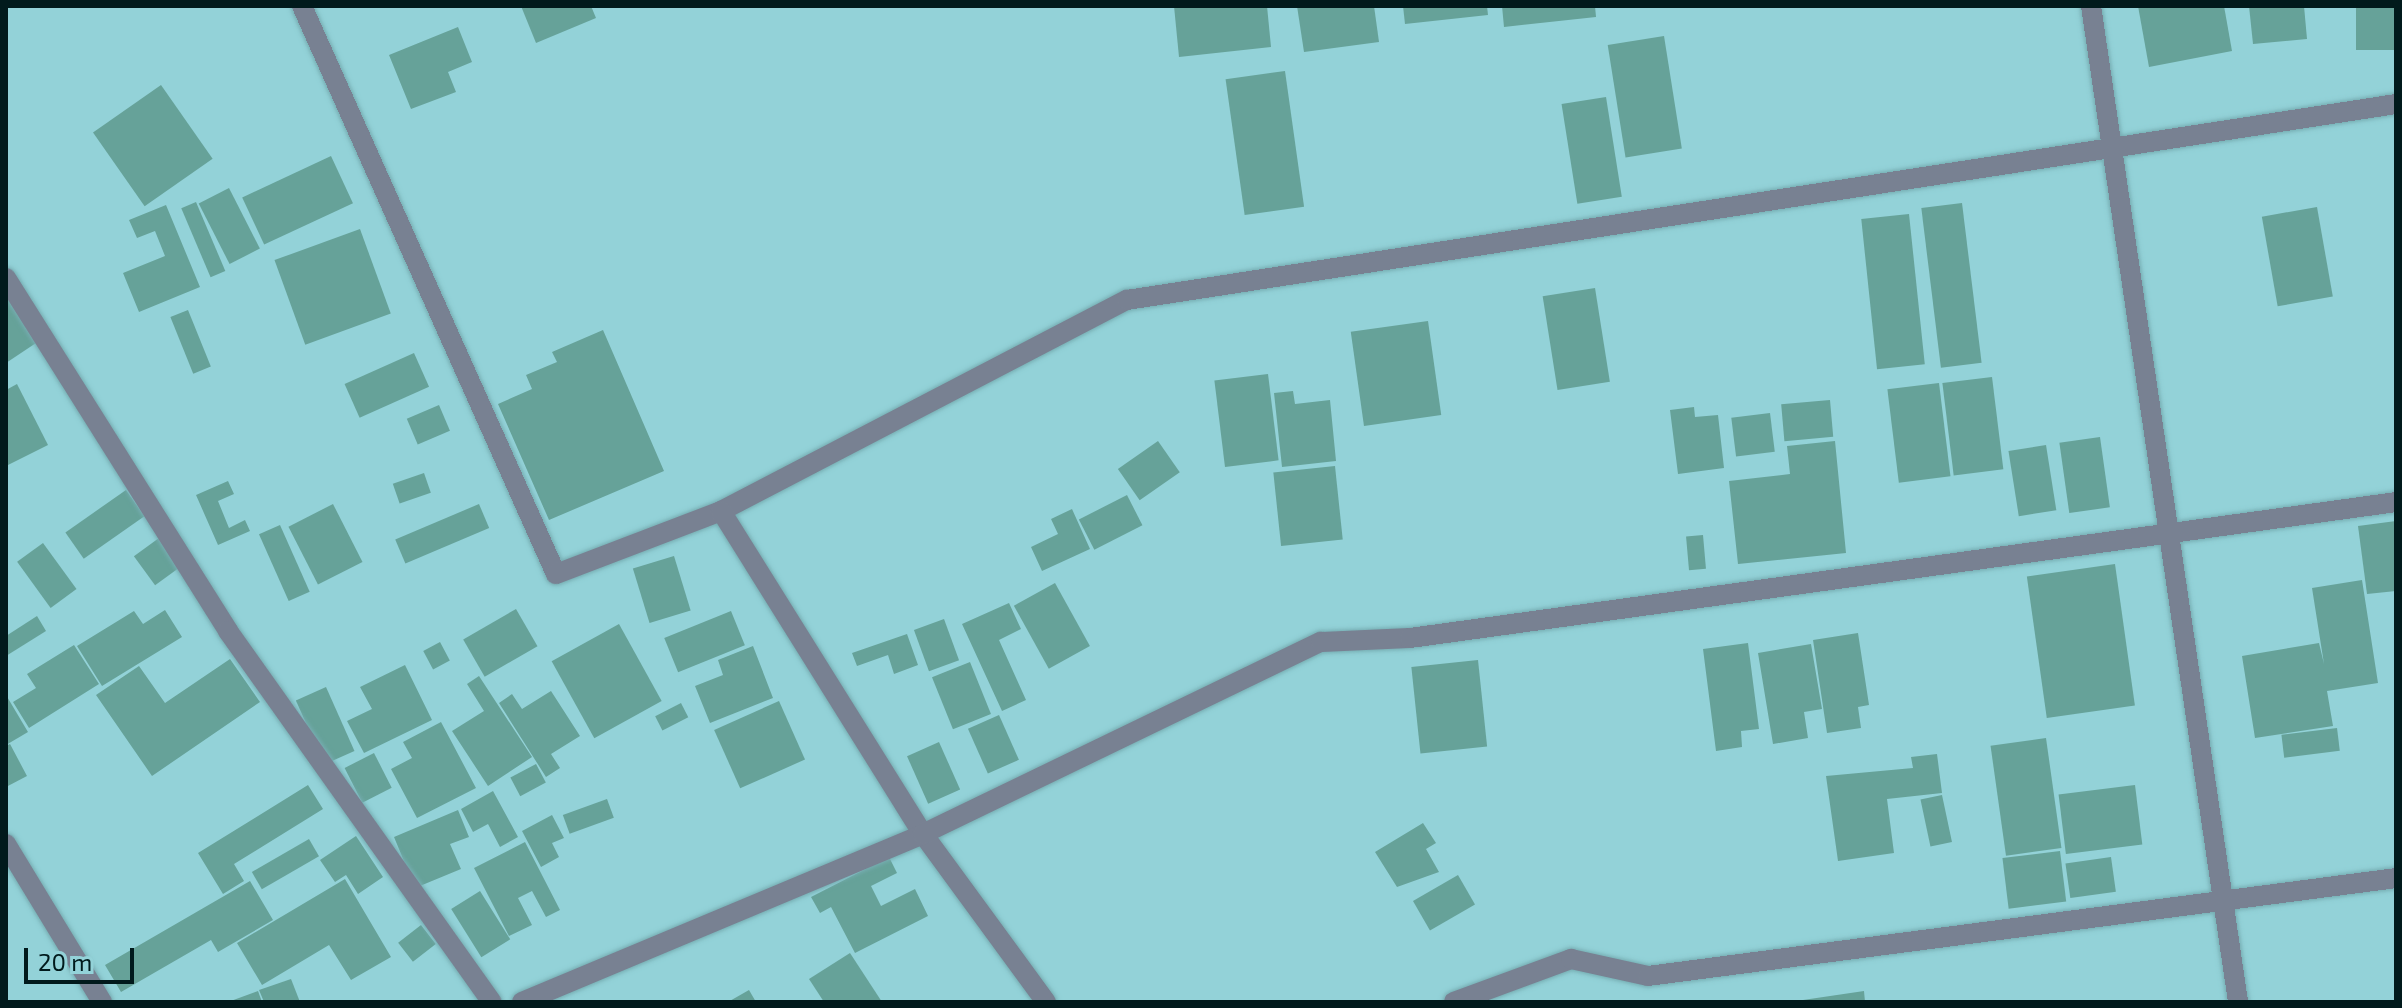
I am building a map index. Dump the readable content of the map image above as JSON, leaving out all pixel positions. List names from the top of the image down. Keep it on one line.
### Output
{"scale_bar":"20 m"}
